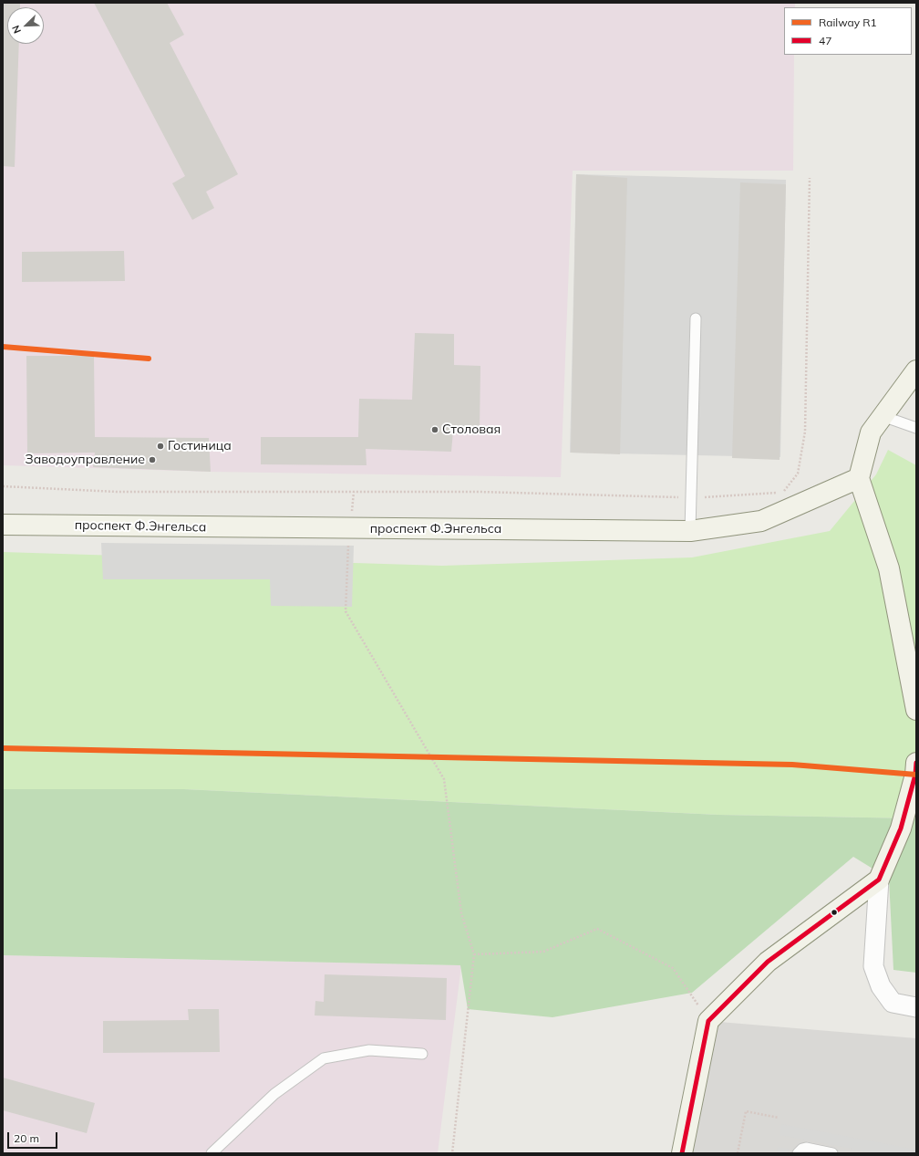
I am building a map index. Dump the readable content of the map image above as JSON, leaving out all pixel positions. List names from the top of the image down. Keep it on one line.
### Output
{"streets":{"street":["проспект Ф.Энгельса"]},"places":["Столовая","Гостиница","Заводоуправление"],"lines":["rail line R1","transit line 47"],"legend":["Railway R1","47"],"scale_bar":"20 m","north":"bottom left"}
